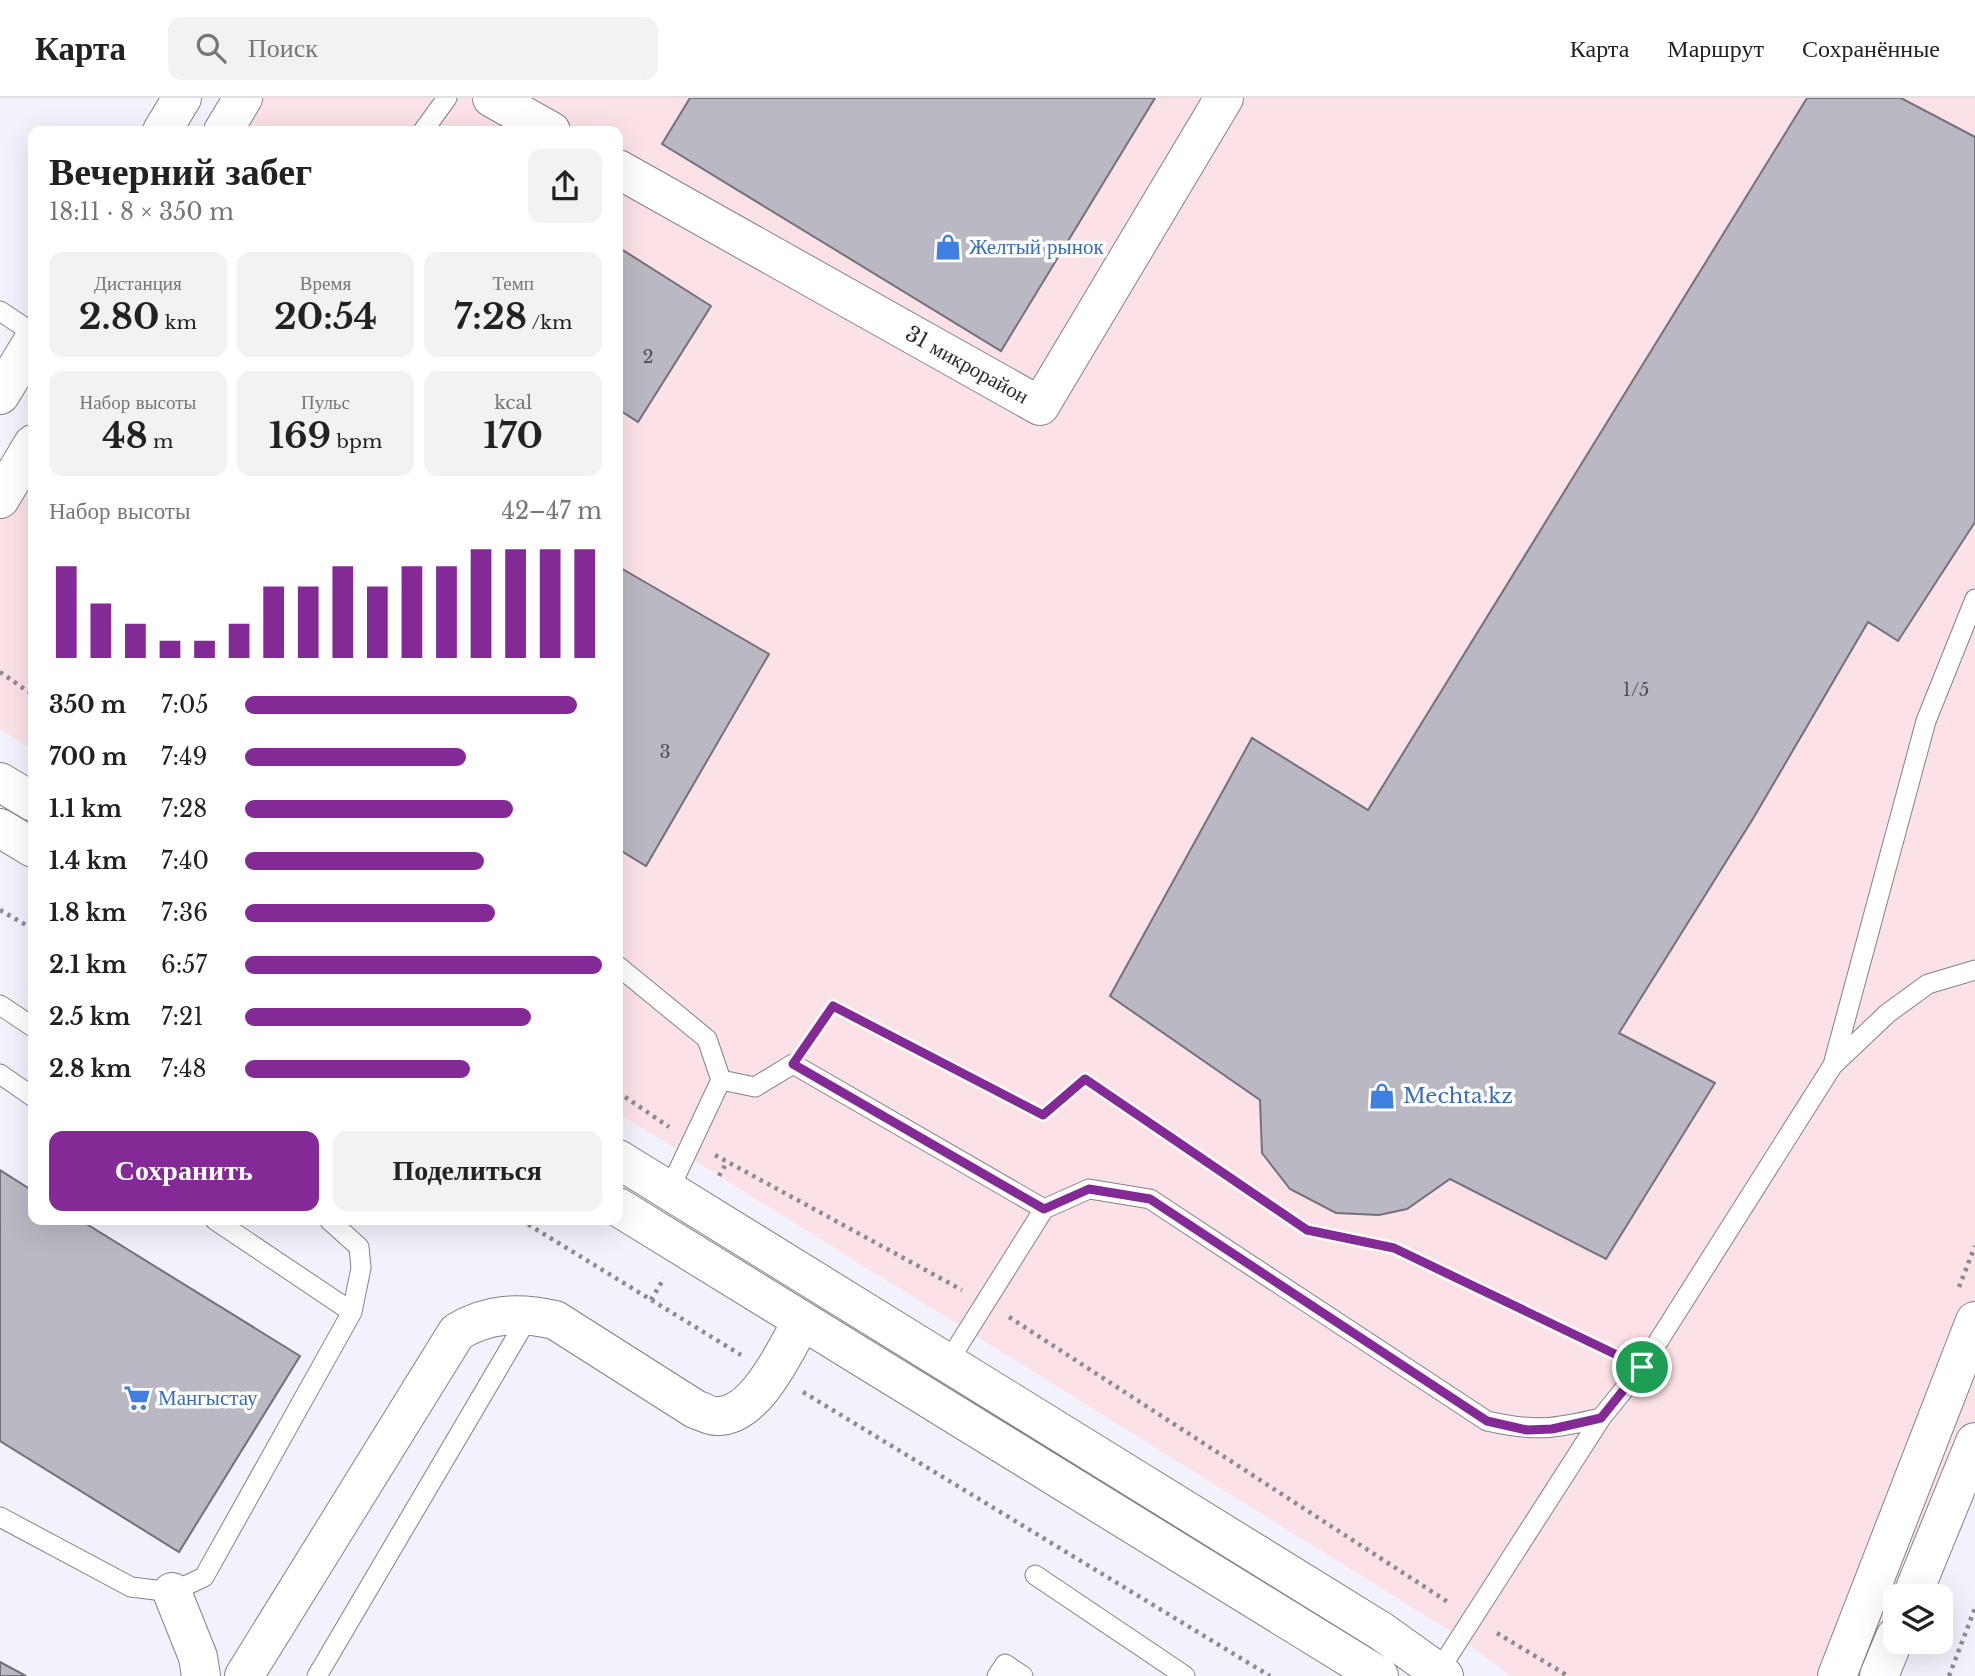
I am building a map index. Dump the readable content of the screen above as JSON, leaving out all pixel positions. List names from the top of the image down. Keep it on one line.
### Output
{"streets":{"street":["31 микрорайон"]},"places":{"shop":["Желтый рынок","Mechta.kz"],"supermarket":["Мангыстау"]},"house_numbers":["2","1/5","3"],"page":{"header":"Карта","search":"Поиск","nav":["Карта","Маршрут","Сохранённые"],"heading":["Вечерний забег","18:11 · 8 × 350 m"],"stats":[["Дистанция","2.80 km"],["Время","20:54"],["Темп","7:28 /km"],["Набор высоты","48 m"],["Пульс","169 bpm"],["kcal","170"]],"chart":["Набор высоты","42–47 m"],"list":[{"name":"350 m","note":"7:05"},{"name":"700 m","note":"7:49"},{"name":"1.1 km","note":"7:28"},{"name":"1.4 km","note":"7:40"},{"name":"1.8 km","note":"7:36"},{"name":"2.1 km","note":"6:57"},{"name":"2.5 km","note":"7:21"},{"name":"2.8 km","note":"7:48"}],"buttons":["Сохранить","Поделиться"]}}
